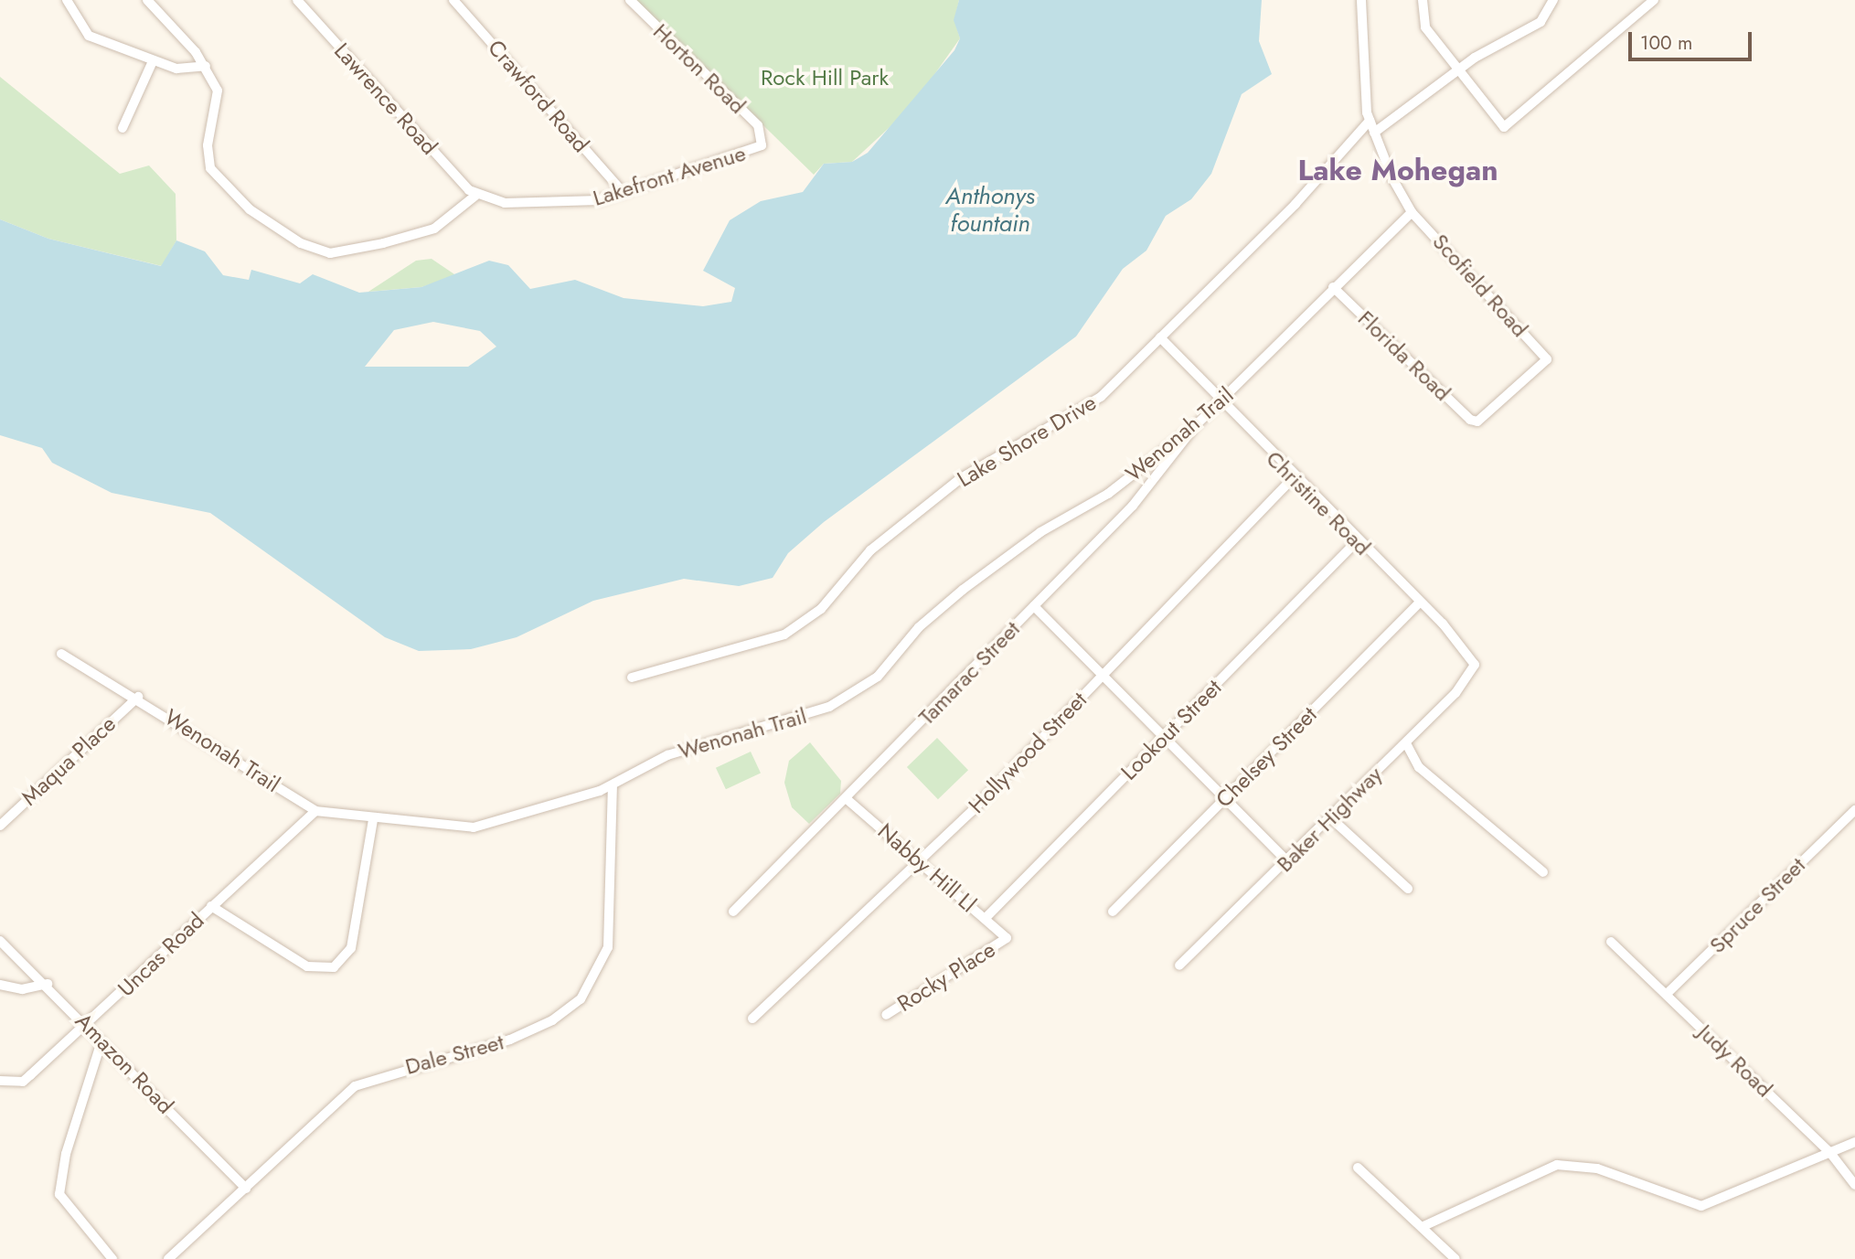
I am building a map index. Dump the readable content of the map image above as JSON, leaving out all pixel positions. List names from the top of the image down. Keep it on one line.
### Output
{"streets":{"street":["Horton Road","Crawford Road","Lawrence Road","Lakefront Avenue","Scofield Road","Florida Road","Wenonah Trail","Lake Shore Drive","Christine Road","Tamarac Street","Lookout Street","Hollywood Street","Chelsey Street","Maqua Place","Baker Highway","Nabby Hill Ll","Spruce Street","Uncas Road","Rocky Place","Dale Street","Judy Road","Amazon Road"]},"crossings":[["Horton Road","Lakefront Avenue"],["Crawford Road","Lakefront Avenue"],["Lawrence Road","Lakefront Avenue"],["Scofield Road","Florida Road"],["Scofield Road","Wenonah Trail"],["Scofield Road","Lake Shore Drive"],["Florida Road","Wenonah Trail"],["Wenonah Trail","Christine Road"],["Wenonah Trail","Tamarac Street"],["Wenonah Trail","Maqua Place"],["Wenonah Trail","Uncas Road"],["Wenonah Trail","Dale Street"],["Lake Shore Drive","Christine Road"],["Christine Road","Lookout Street"],["Christine Road","Hollywood Street"],["Christine Road","Chelsey Street"],["Christine Road","Baker Highway"],["Tamarac Street","Nabby Hill Ll"],["Lookout Street","Nabby Hill Ll"],["Hollywood Street","Nabby Hill Ll"],["Nabby Hill Ll","Rocky Place"],["Spruce Street","Judy Road"],["Uncas Road","Amazon Road"],["Dale Street","Amazon Road"]],"districts":["Lake Mohegan"],"water":["Anthonys fountain"],"parks":["Rock Hill Park"],"scale_bar":"100 m"}
